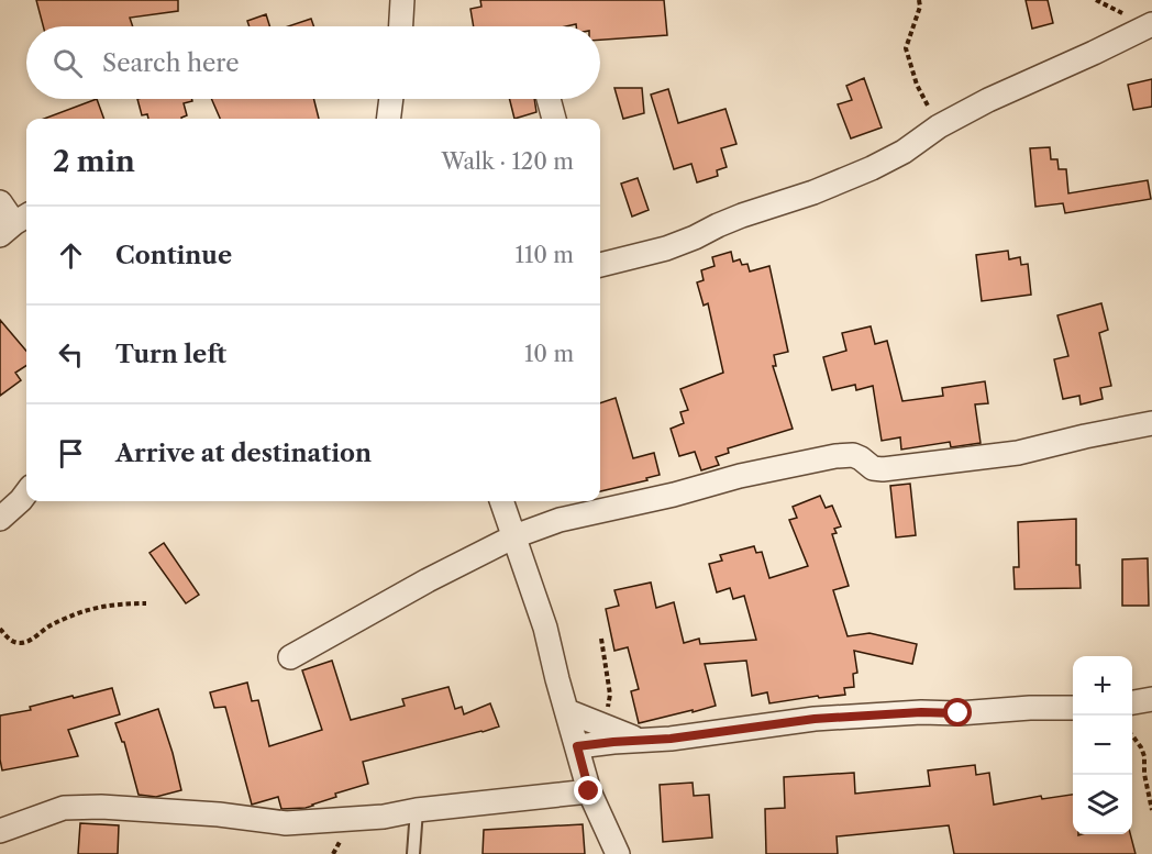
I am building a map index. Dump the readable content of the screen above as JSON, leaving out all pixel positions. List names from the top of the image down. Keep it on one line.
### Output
{"page":{"search":"Search here","heading":["2 min","Walk · 120 m"],"list":[["Continue","110 m"],["Turn left","10 m"],"Arrive at destination"],"map_buttons":["+","−"]}}
